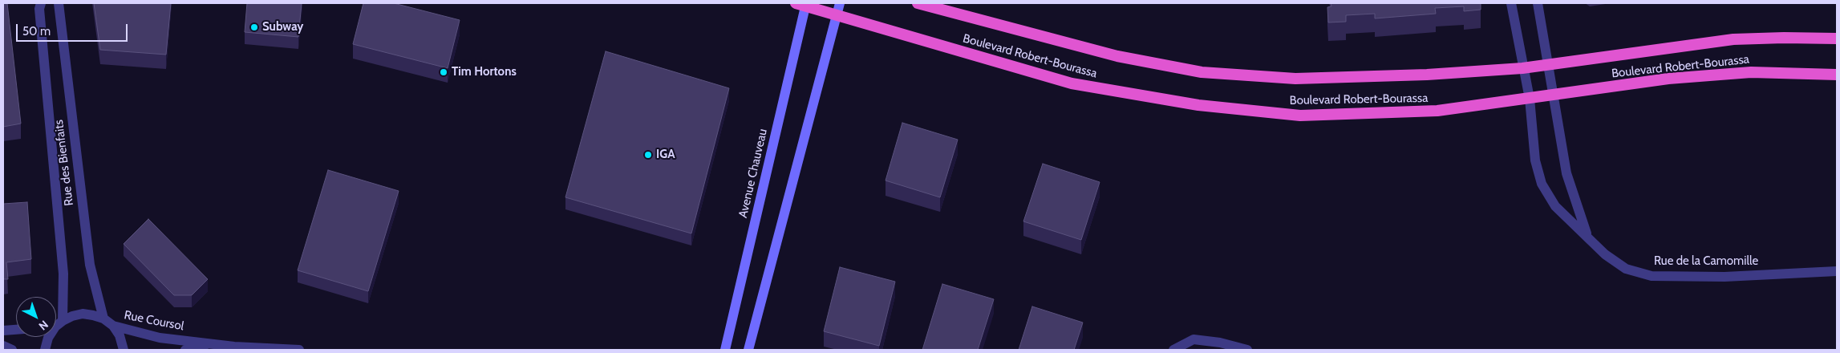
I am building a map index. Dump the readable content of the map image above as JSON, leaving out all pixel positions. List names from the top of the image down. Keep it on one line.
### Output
{"streets":{"highway":["Boulevard Robert-Bourassa"],"main road":["Avenue Chauveau"],"street":["Rue des Bienfaits","Rue de la Camomille","Rue Coursol"]},"crossings":[["Boulevard Robert-Bourassa","Avenue Chauveau"],["Boulevard Robert-Bourassa","Rue de la Camomille"]],"places":["Subway","Tim Hortons","IGA"],"scale_bar":"50 m","north":"bottom right"}
